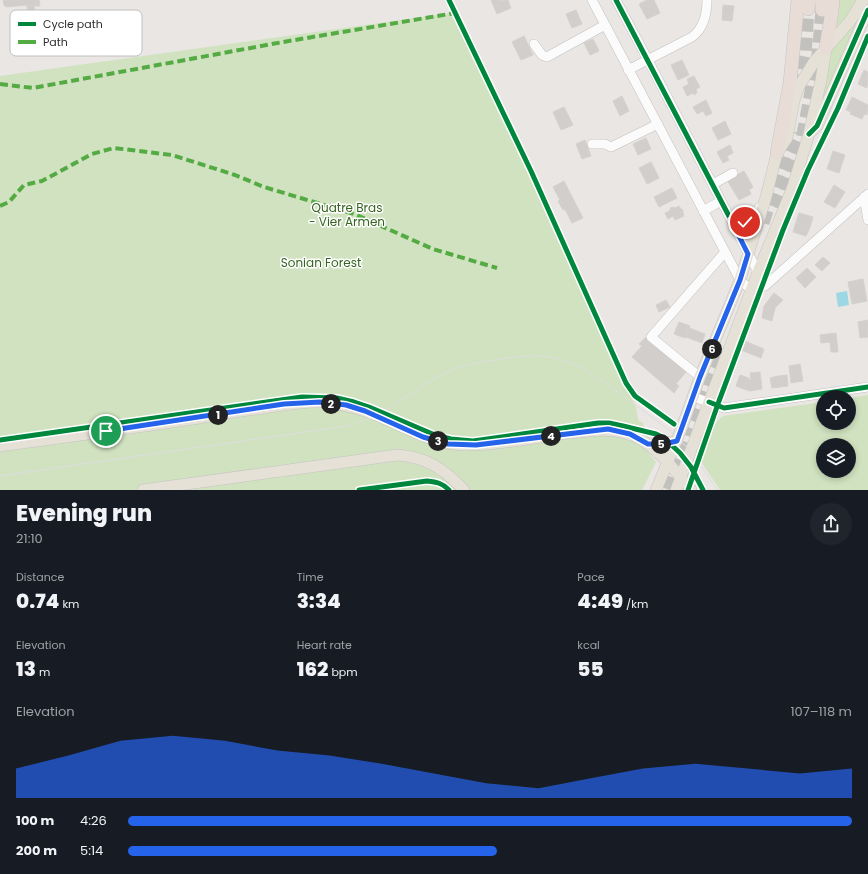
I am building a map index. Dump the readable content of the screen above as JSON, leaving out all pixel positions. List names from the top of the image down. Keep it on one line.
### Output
{"parks":["Quatre Bras - Vier Armen","Sonian Forest"],"legend":["Cycle path","Path"],"page":{"pins":["6","2","1","4","3","5"],"heading":["Evening run","21:10"],"stats":[["Distance","0.74 km"],["Time","3:34"],["Pace","4:49 /km"],["Elevation","13 m"],["Heart rate","162 bpm"],["kcal","55"]],"chart":["Elevation","107–118 m"],"list":[{"name":"100 m","note":"4:26"},{"name":"200 m","note":"5:14"}]}}
